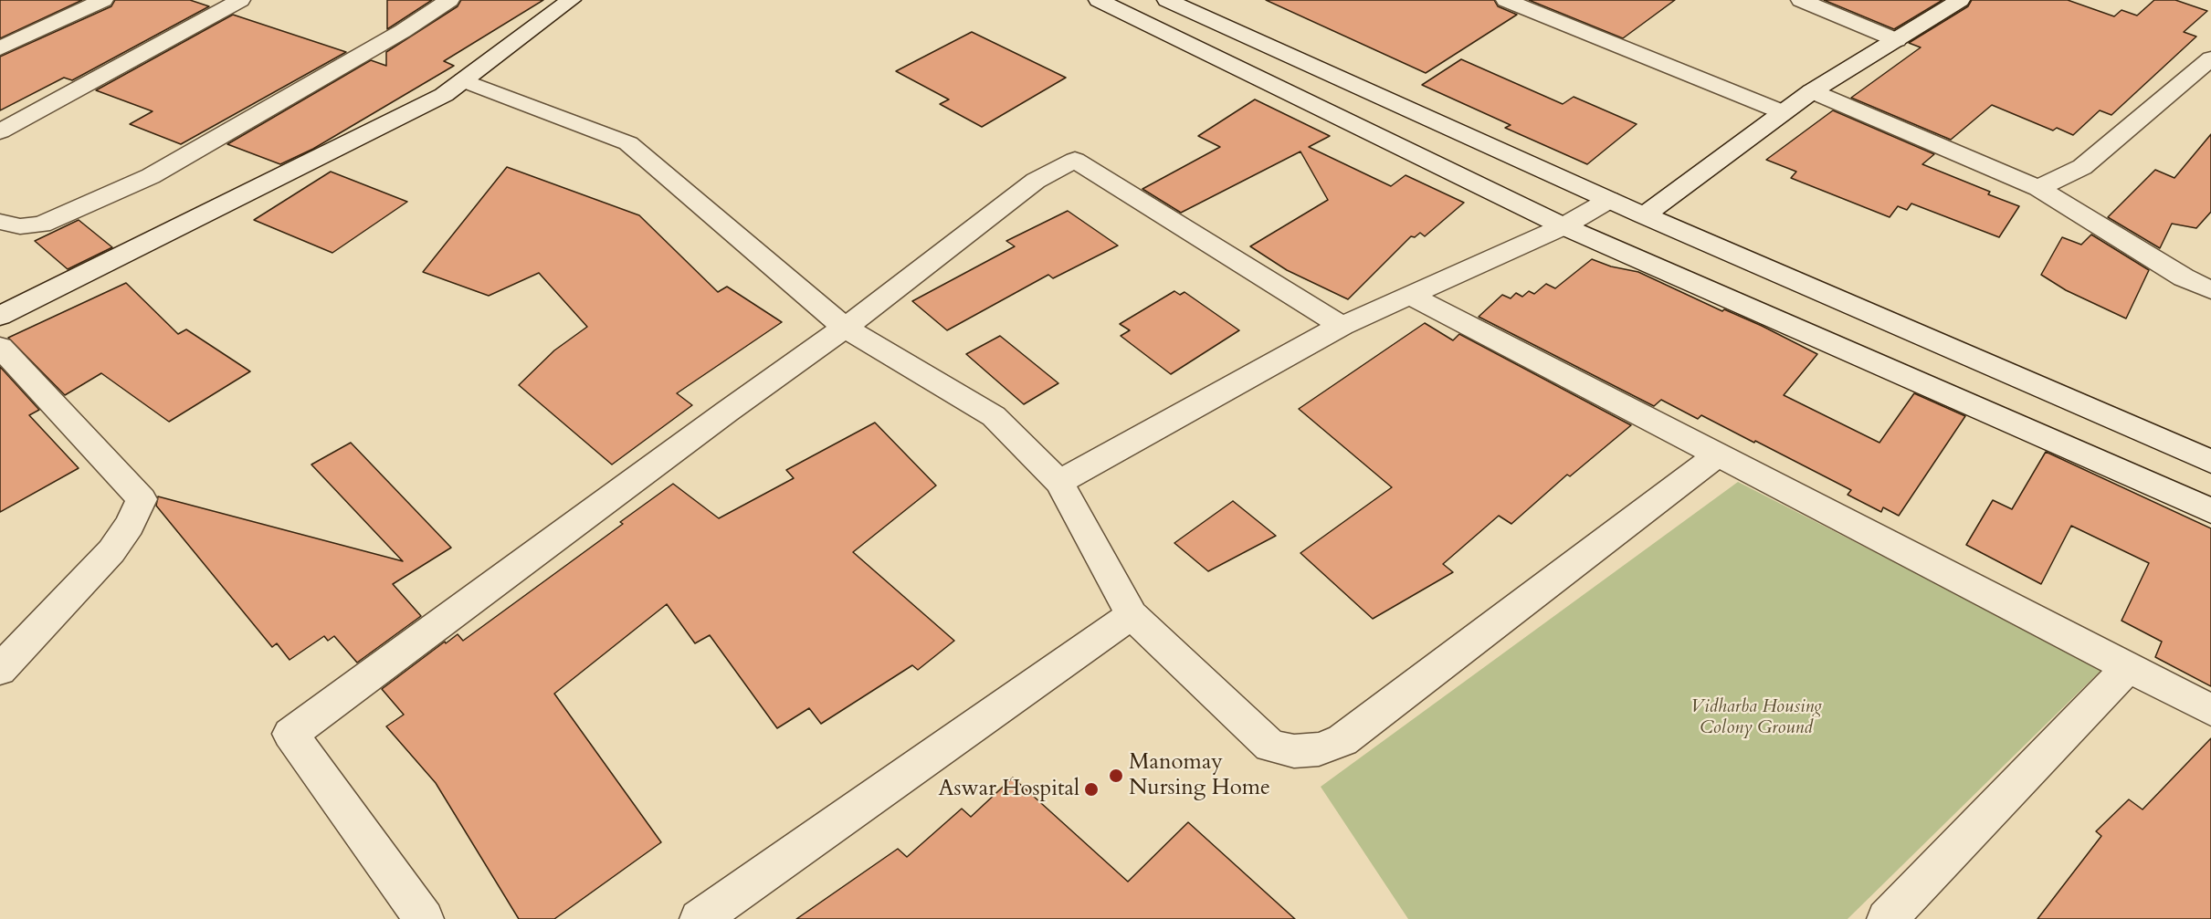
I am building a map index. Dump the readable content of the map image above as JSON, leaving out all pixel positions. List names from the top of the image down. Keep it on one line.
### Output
{"parks":["Vidharba Housing Colony Ground"],"places":["Manomay Nursing Home","Aswar Hospital"]}
